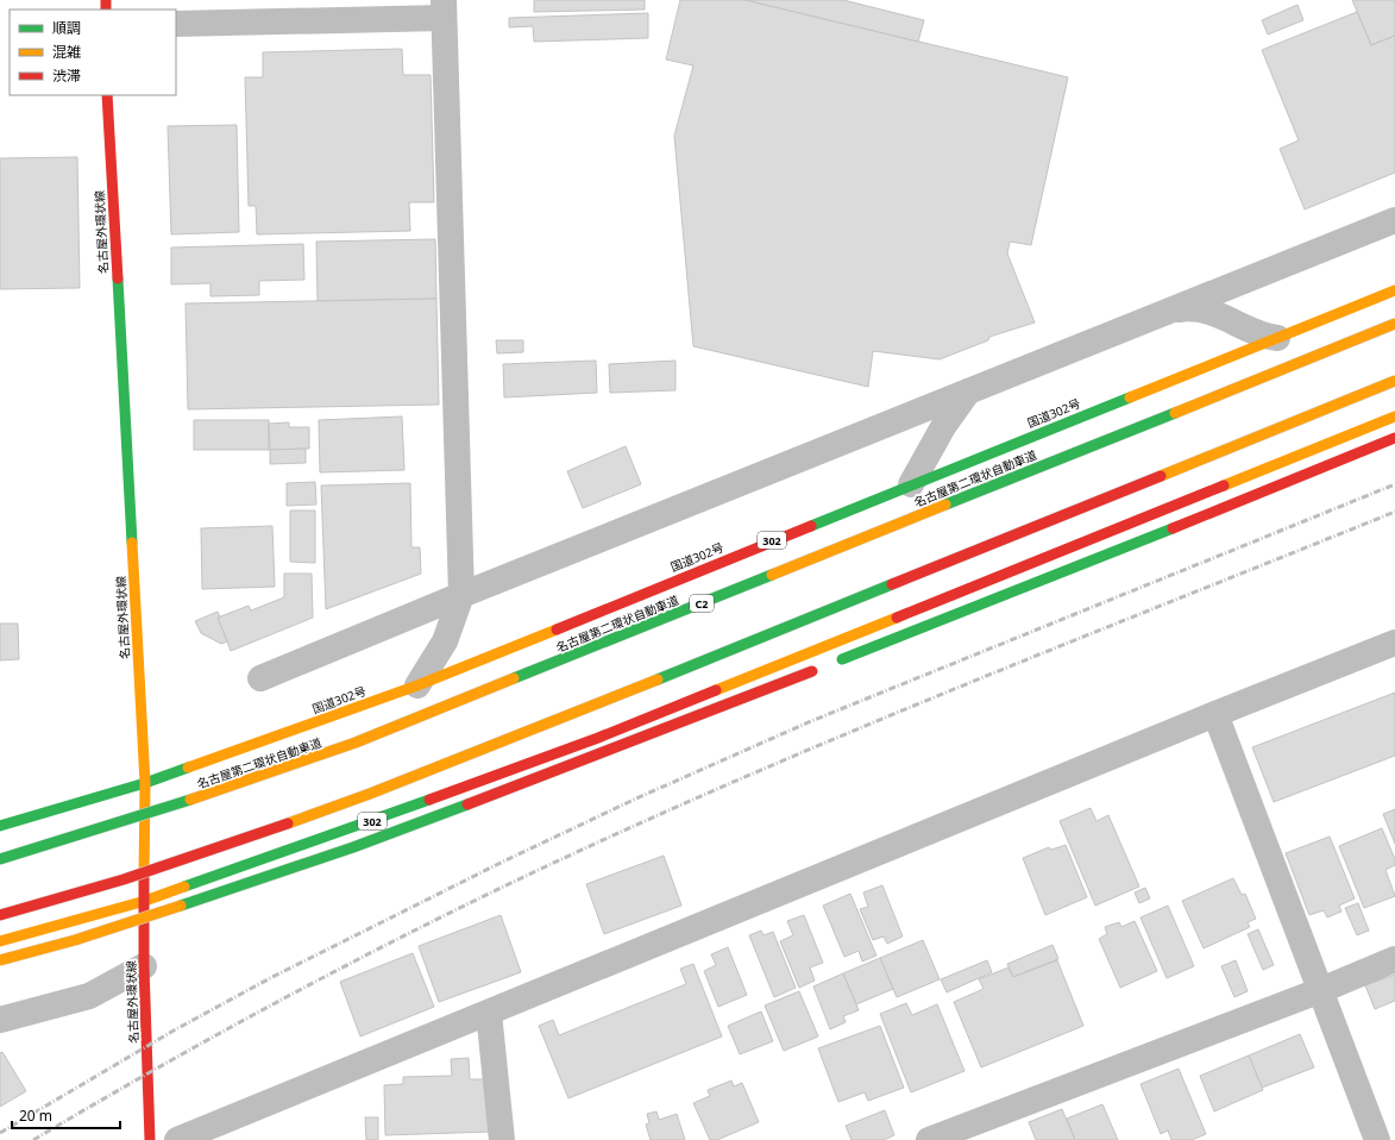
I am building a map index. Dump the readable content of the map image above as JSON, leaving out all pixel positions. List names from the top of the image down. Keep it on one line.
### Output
{"streets":{"main road":["名古屋外環状線","国道302号","名古屋第二環状自動車道","302","C2"]},"crossings":[["名古屋外環状線","国道302号"],["名古屋外環状線","302"]],"legend":["順調","混雑","渋滞"],"scale_bar":"20 m"}
